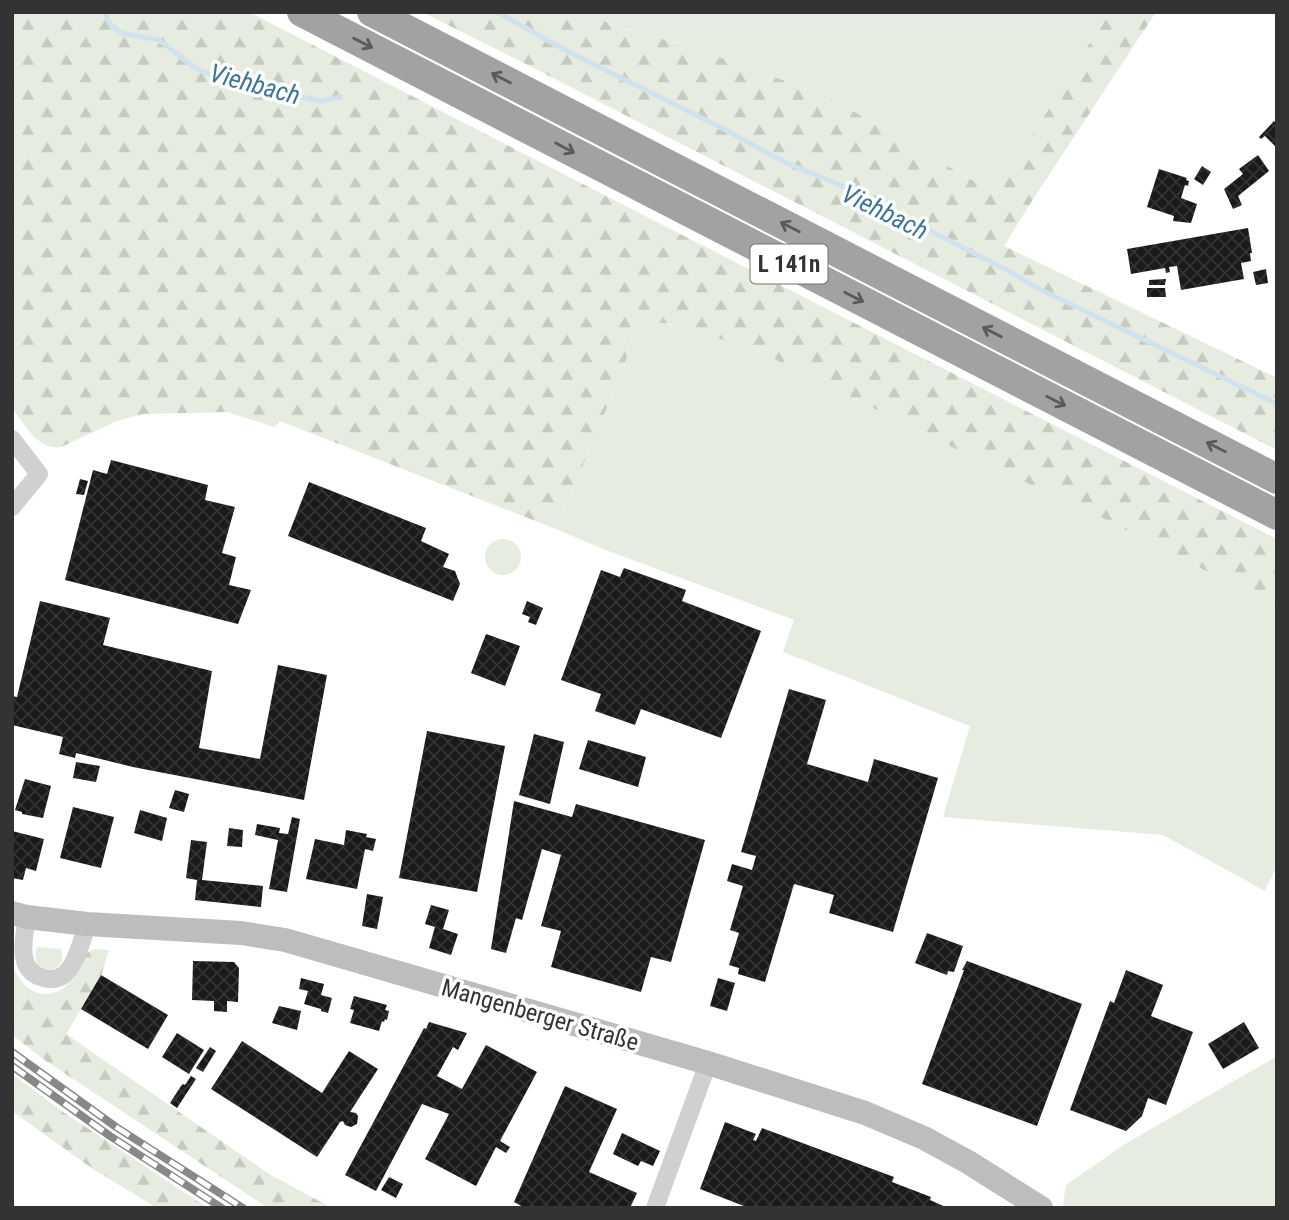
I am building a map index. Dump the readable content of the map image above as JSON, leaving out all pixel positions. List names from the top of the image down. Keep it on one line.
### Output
{"streets":{"highway":["L 141n"],"main road":["Mangenberger Straße"]},"water":["Viehbach"]}
